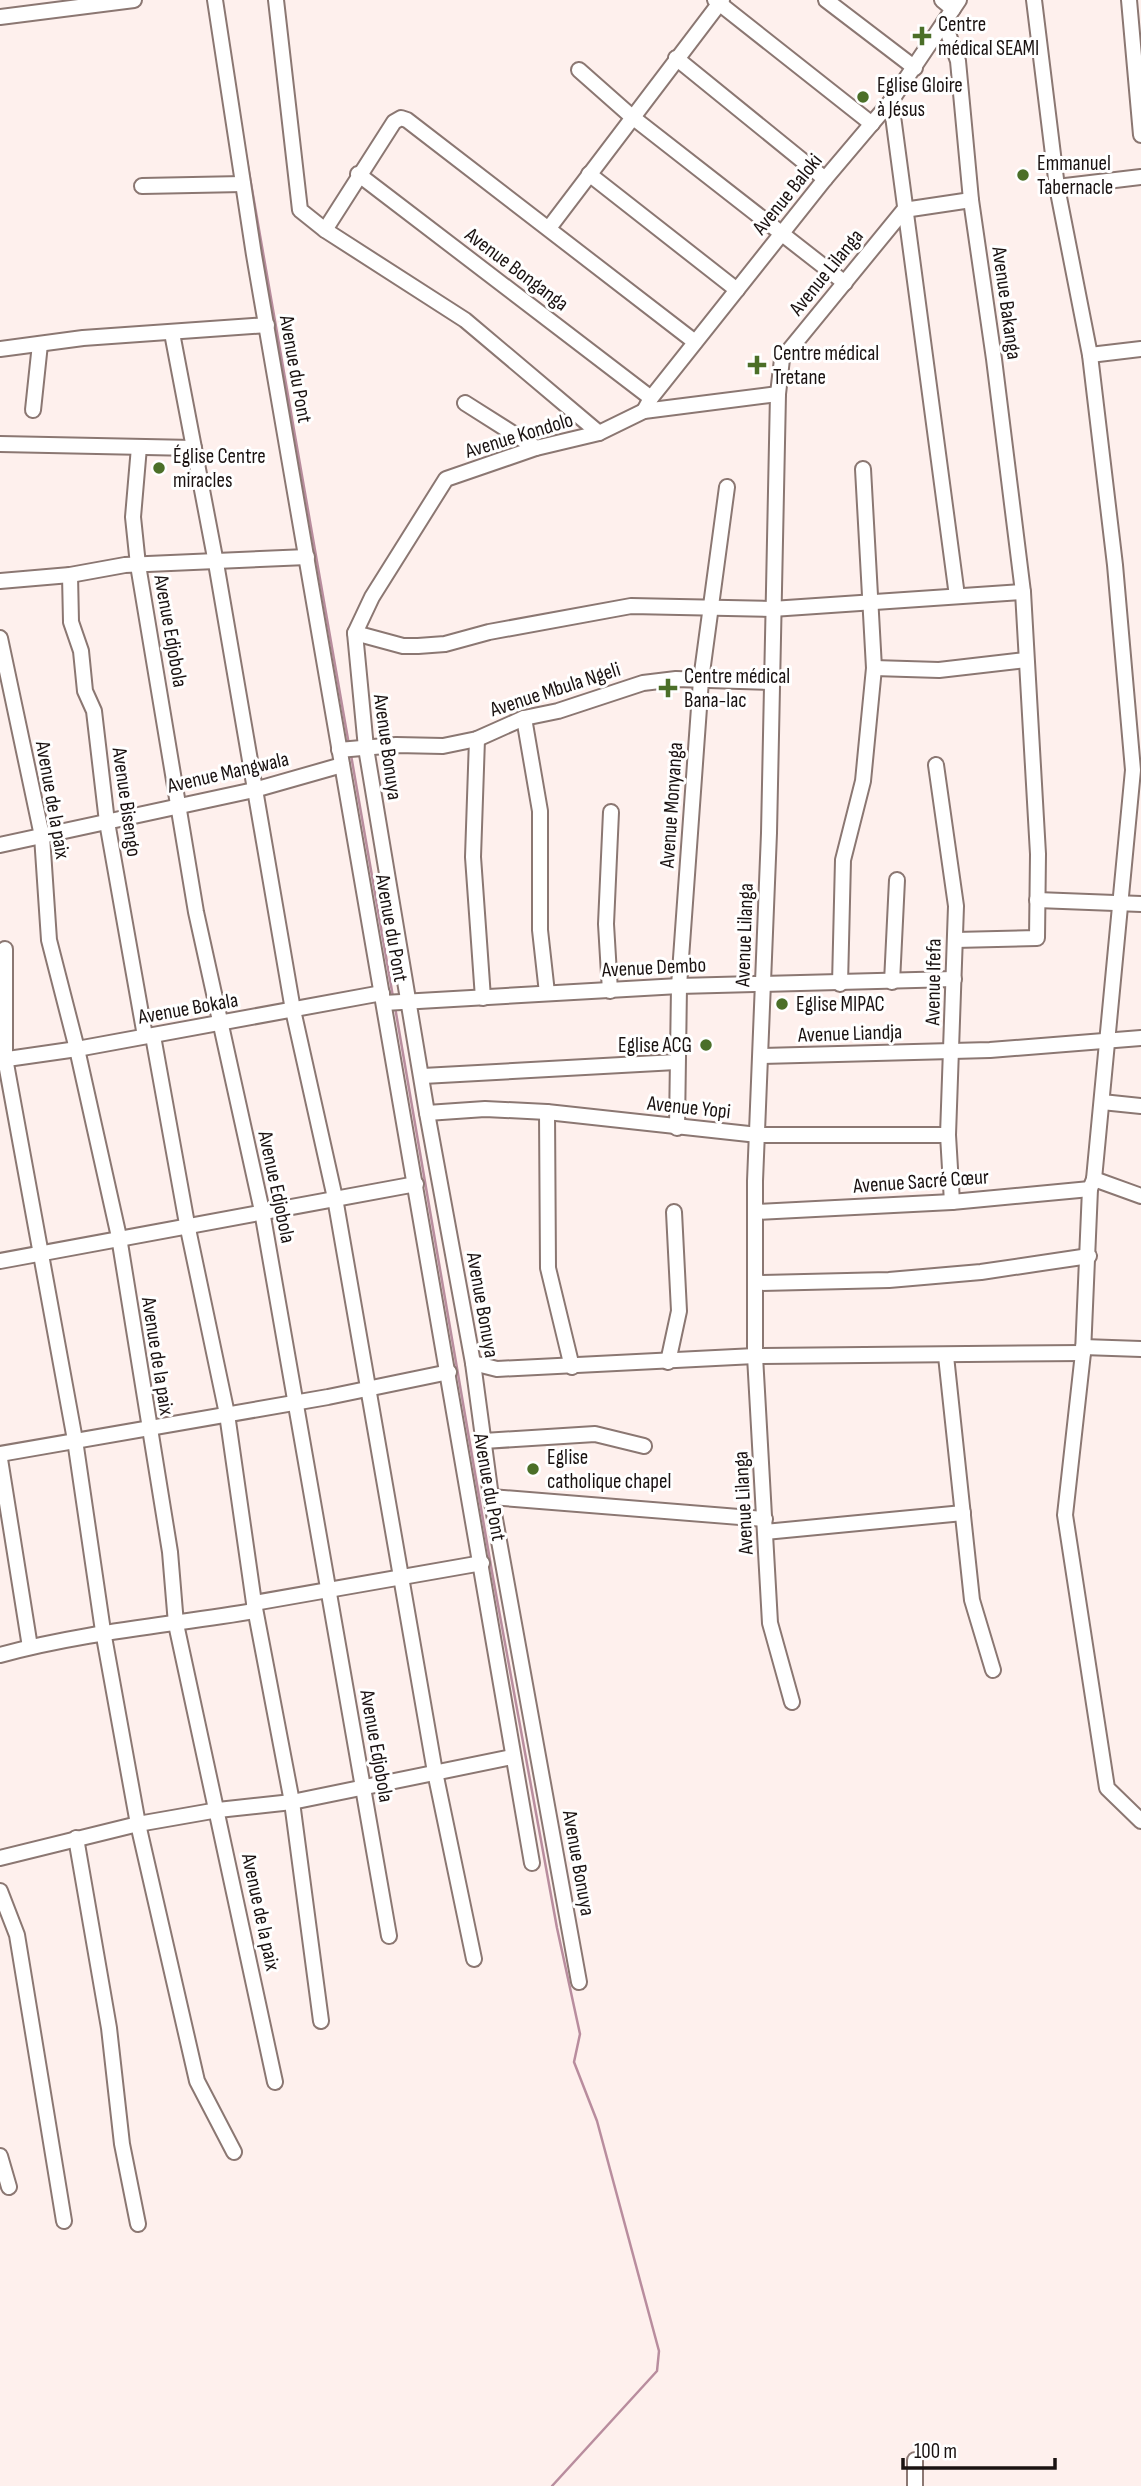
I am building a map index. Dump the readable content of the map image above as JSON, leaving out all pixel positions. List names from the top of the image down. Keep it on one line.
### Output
{"streets":{"street":["Avenue Baloki","Avenue Bonganga","Avenue Lilanga","Avenue Bakanga","Avenue du Pont","Avenue Kondolo","Avenue Edjobola","Avenue Mbula Ngeli","Avenue Bonuya","Avenue Mangwala","Avenue de la paix","Avenue Bisengo","Avenue Monyanga","Avenue Dembo","Avenue Ifefa","Avenue Bokala","Avenue Liandja","Avenue Yopi","Avenue Sacré Cœur"]},"crossings":[["Avenue Baloki","Avenue Bonganga"],["Avenue Baloki","Avenue Bakanga"],["Avenue Baloki","Avenue Kondolo"],["Avenue Bonganga","Avenue Kondolo"],["Avenue Lilanga","Avenue Kondolo"],["Avenue Lilanga","Avenue Mbula Ngeli"],["Avenue Lilanga","Avenue Dembo"],["Avenue Lilanga","Avenue Liandja"],["Avenue Lilanga","Avenue Yopi"],["Avenue Lilanga","Avenue Sacré Cœur"],["Avenue Bakanga","Avenue Ifefa"],["Avenue du Pont","Avenue Mbula Ngeli"],["Avenue du Pont","Avenue Bonuya"],["Avenue du Pont","Avenue Mangwala"],["Avenue du Pont","Avenue Dembo"],["Avenue du Pont","Avenue Bokala"],["Avenue Kondolo","Avenue Bonuya"],["Avenue Edjobola","Avenue Mangwala"],["Avenue Edjobola","Avenue Bokala"],["Avenue Mbula Ngeli","Avenue Bonuya"],["Avenue Mbula Ngeli","Avenue Monyanga"],["Avenue Bonuya","Avenue Dembo"],["Avenue Bonuya","Avenue Bokala"],["Avenue Bonuya","Avenue Yopi"],["Avenue Mangwala","Avenue de la paix"],["Avenue Mangwala","Avenue Bisengo"],["Avenue de la paix","Avenue Bokala"],["Avenue Bisengo","Avenue Bokala"],["Avenue Monyanga","Avenue Dembo"],["Avenue Monyanga","Avenue Yopi"],["Avenue Dembo","Avenue Ifefa"],["Avenue Dembo","Avenue Bokala"],["Avenue Ifefa","Avenue Liandja"],["Avenue Ifefa","Avenue Yopi"],["Avenue Ifefa","Avenue Sacré Cœur"]],"places":{"health":["Centre médical SEAMI","Centre médical Tretane","Centre médical Bana-lac"],"other":["Eglise Gloire à Jésus","Emmanuel Tabernacle","Église Centre miracles","Eglise MIPAC","Eglise ACG","Eglise catholique chapel"]},"scale_bar":"100 m"}
